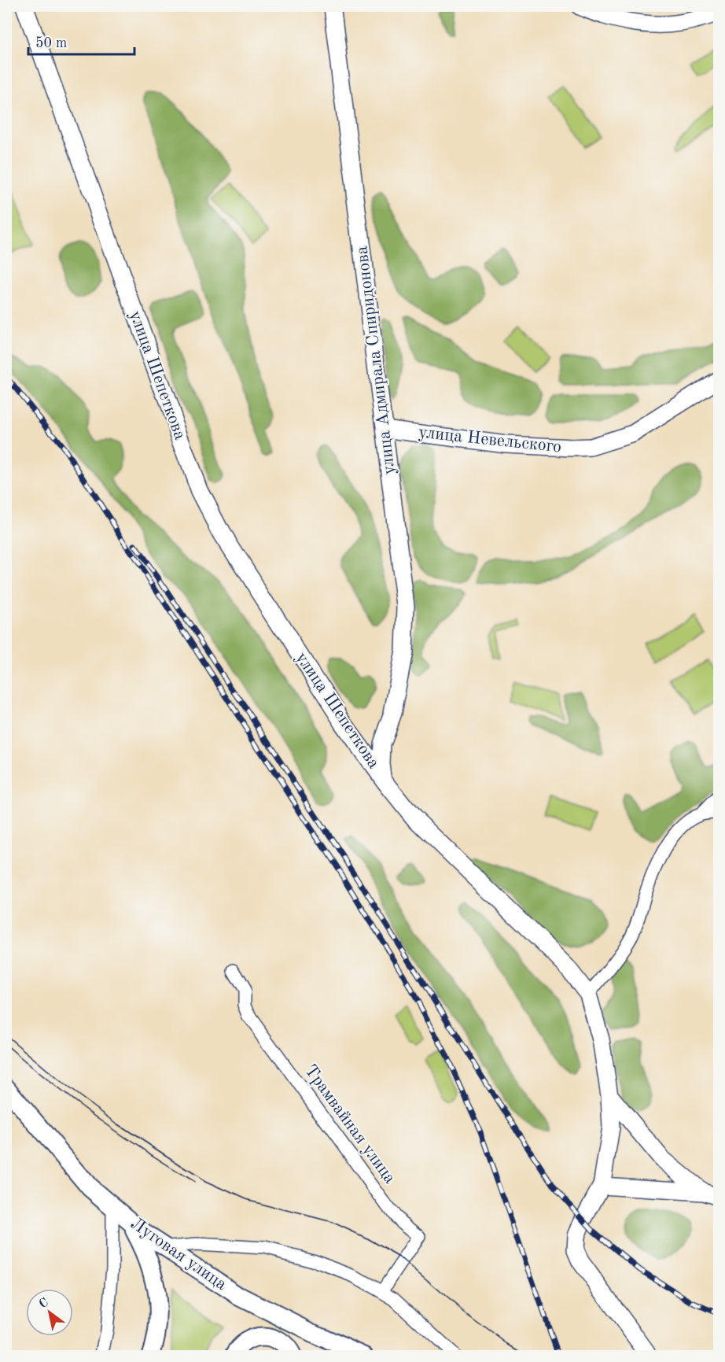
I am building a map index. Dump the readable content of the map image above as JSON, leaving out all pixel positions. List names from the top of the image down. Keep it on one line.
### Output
{"streets":{"main road":["улица Адмирала Спиридонова","улица Шепеткова","улица Невельского","Луговая улица"],"street":["Трамвайная улица"]},"crossings":[["улица Адмирала Спиридонова","улица Шепеткова"],["улица Адмирала Спиридонова","улица Невельского"]],"scale_bar":"50 m","north":"top left"}
